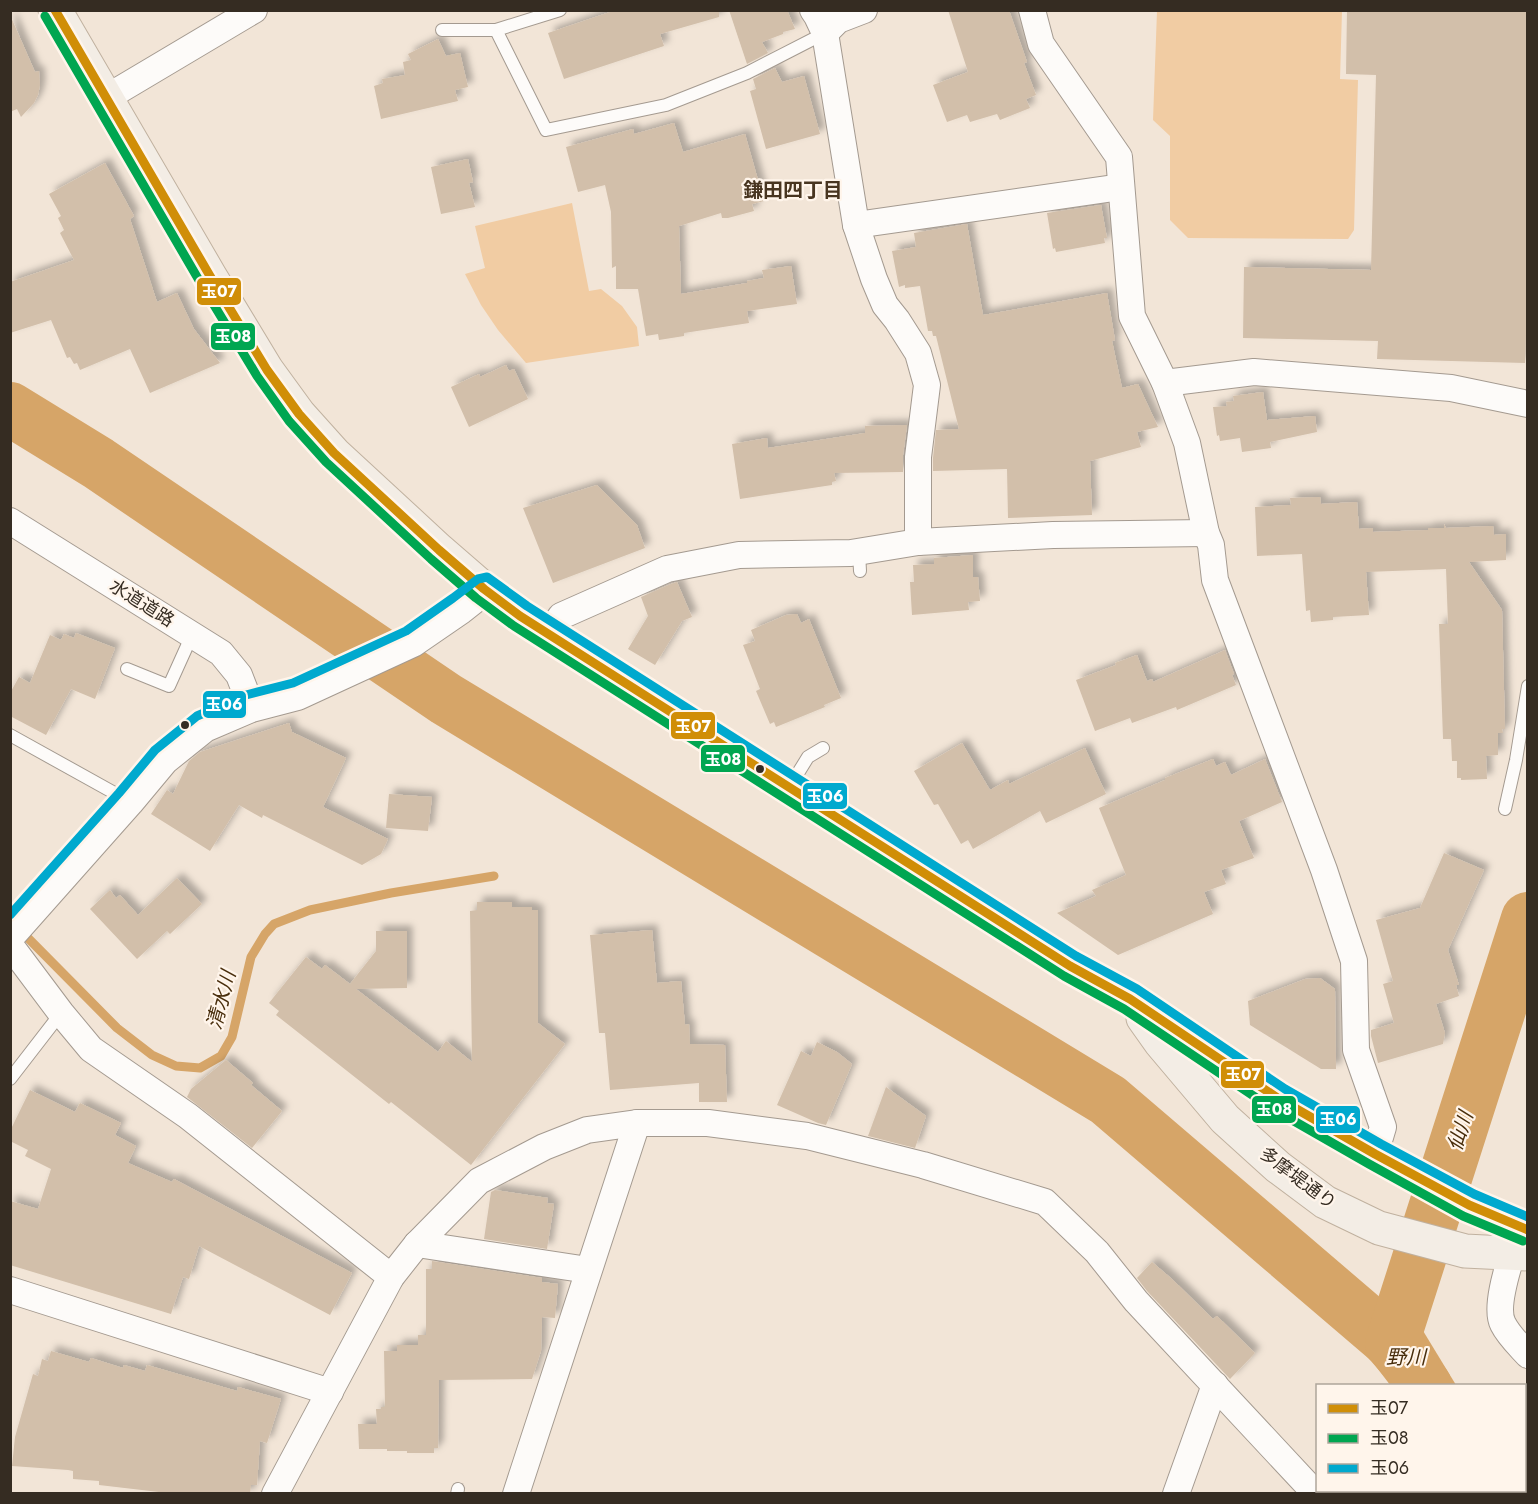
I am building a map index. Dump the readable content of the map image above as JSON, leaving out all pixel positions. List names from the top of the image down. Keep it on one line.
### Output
{"streets":{"main road":["多摩堤通り"],"street":["水道道路"]},"districts":["鎌田四丁目"],"water":["清水川","仙川","野川"],"lines":["transit line 玉07","transit line 玉08","transit line 玉06"],"legend":["玉07","玉08","玉06"]}
